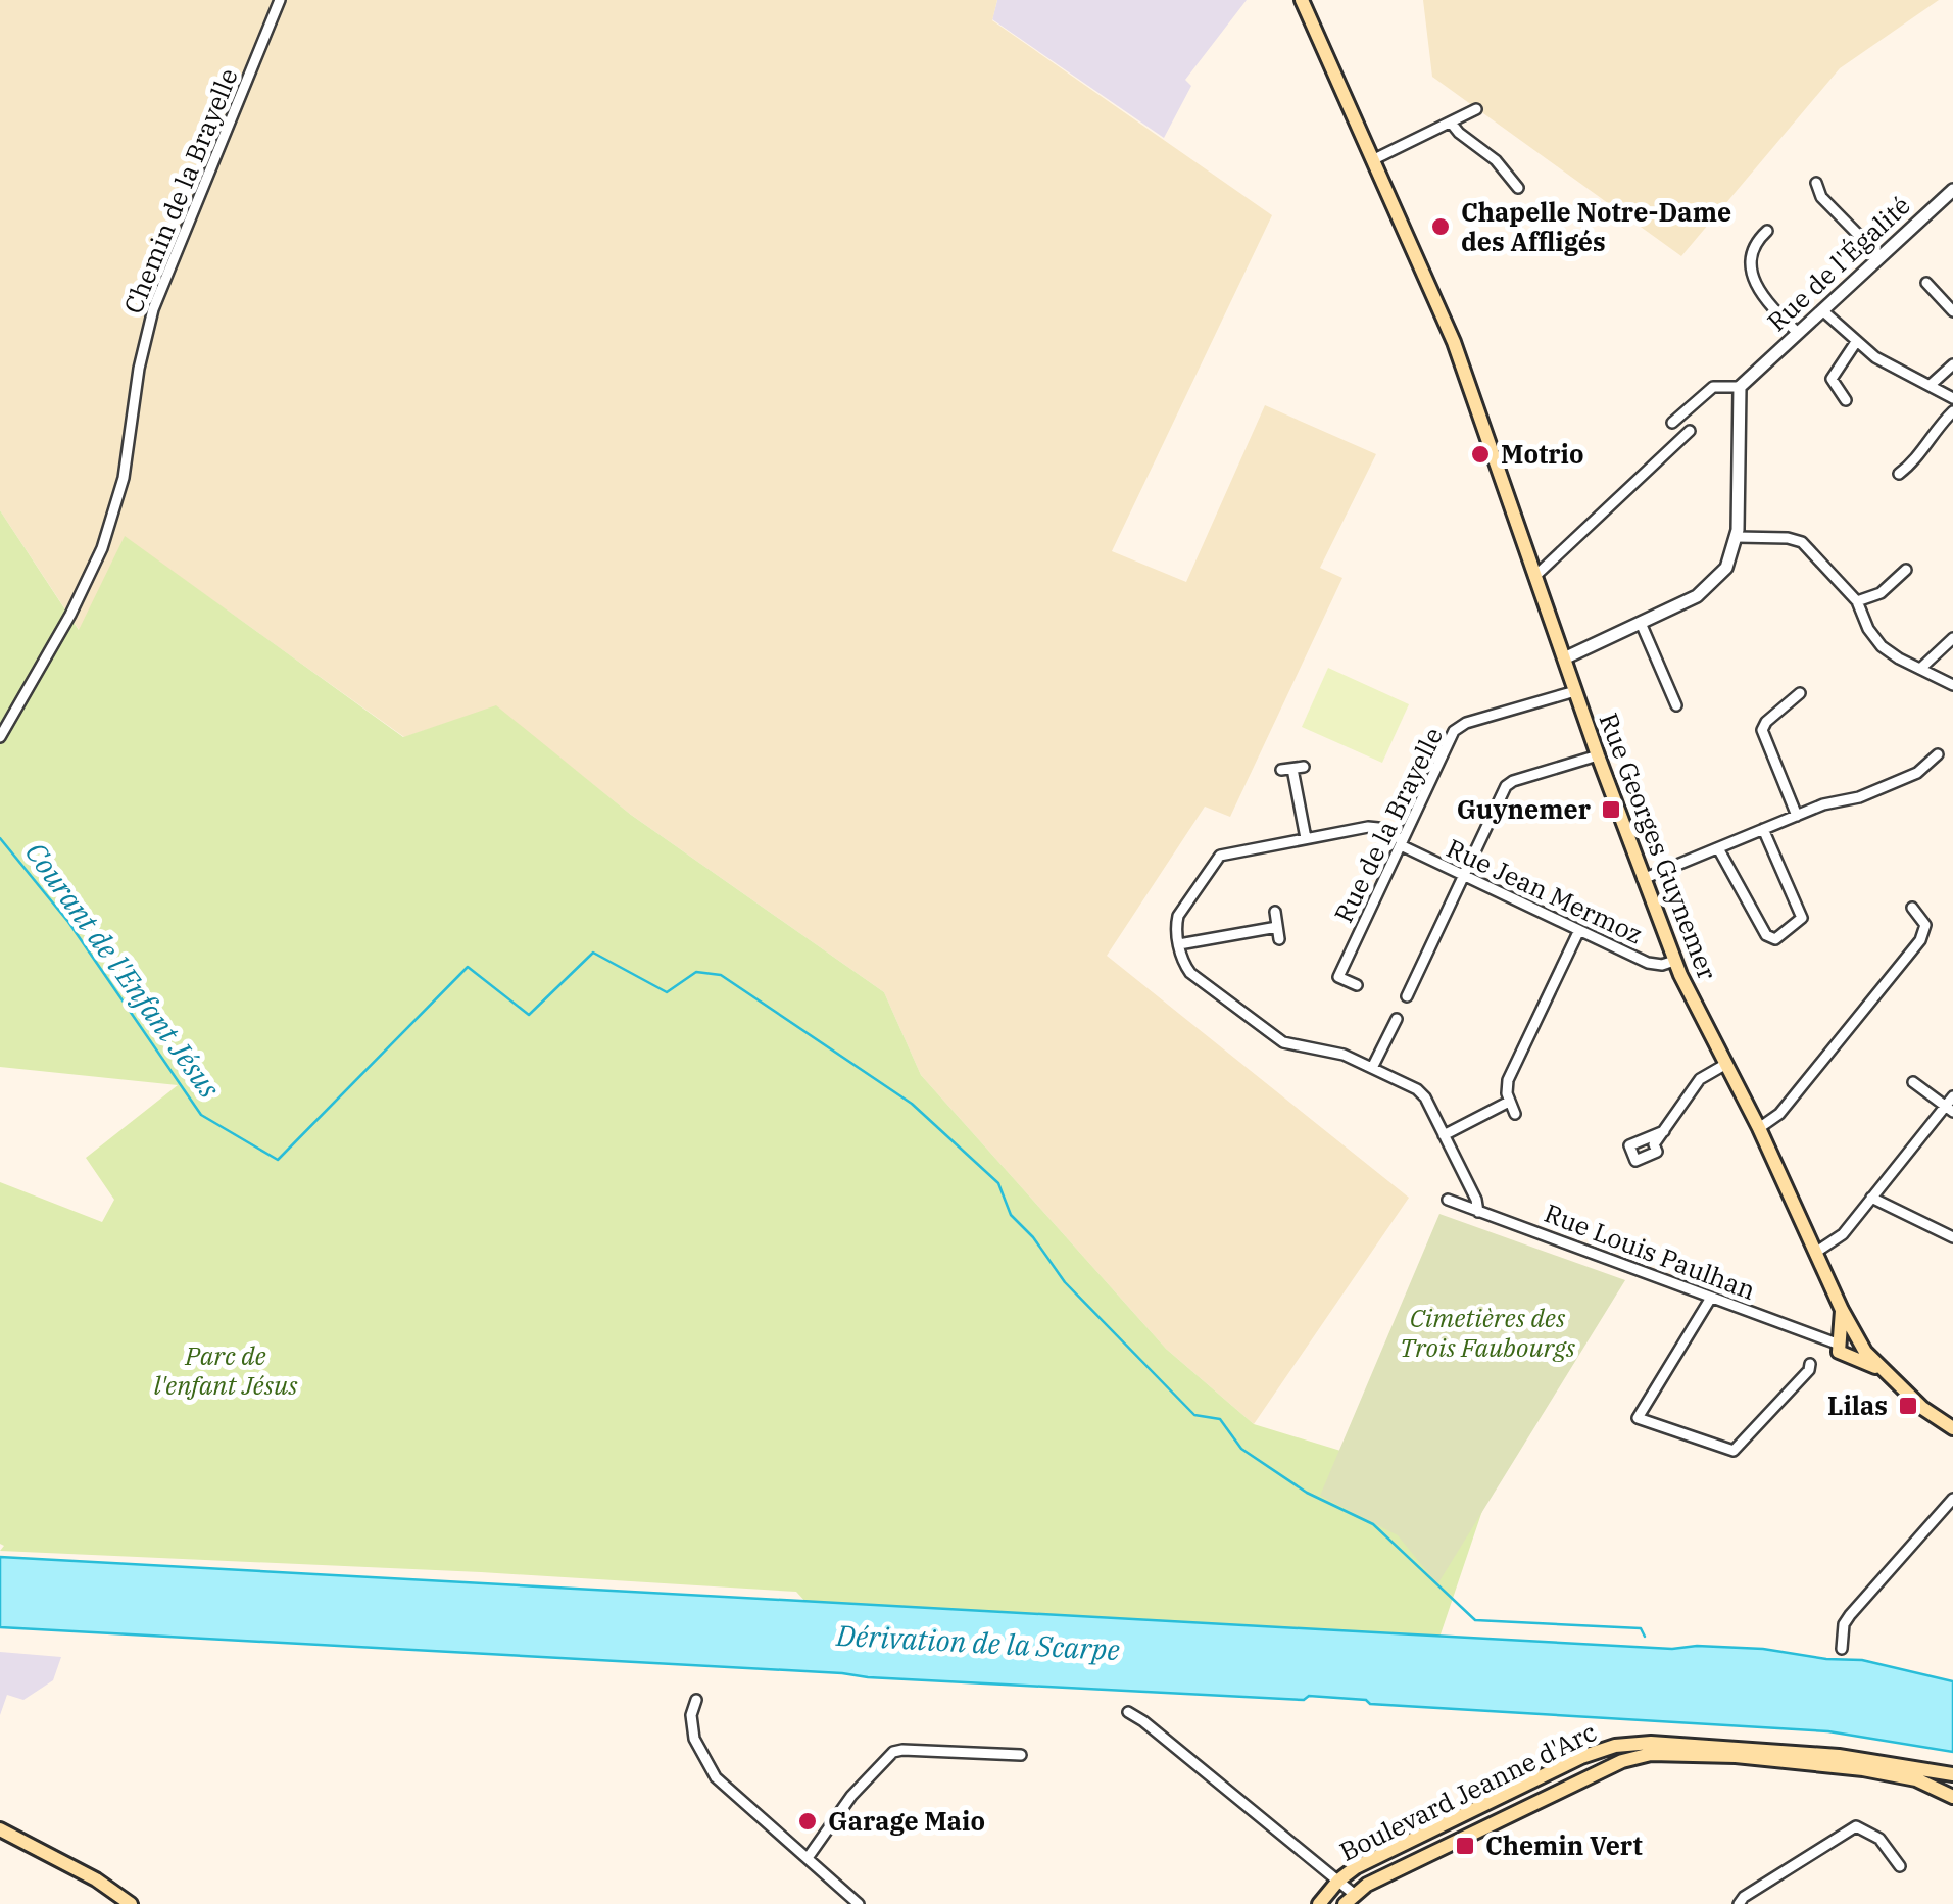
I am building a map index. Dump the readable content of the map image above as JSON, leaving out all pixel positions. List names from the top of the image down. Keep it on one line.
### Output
{"streets":{"main road":["Rue Georges Guynemer","Boulevard Jeanne d'Arc"],"street":["Chemin de la Brayelle","Rue de l'Égalité","Rue de la Brayelle","Rue Jean Mermoz","Rue Louis Paulhan"]},"crossings":[["Rue de la Brayelle","Rue Georges Guynemer"],["Rue de la Brayelle","Rue Jean Mermoz"],["Rue Georges Guynemer","Rue Jean Mermoz"],["Rue Georges Guynemer","Rue Louis Paulhan"]],"water":["Courant de l'Enfant Jésus","Dérivation de la Scarpe"],"parks":["Cimetières des Trois Faubourgs","Parc de l'enfant Jésus"],"places":{"other":["Chapelle Notre-Dame des Affligés","Motrio","Garage Maio"],"transit":["Guynemer","Lilas","Chemin Vert"]}}
